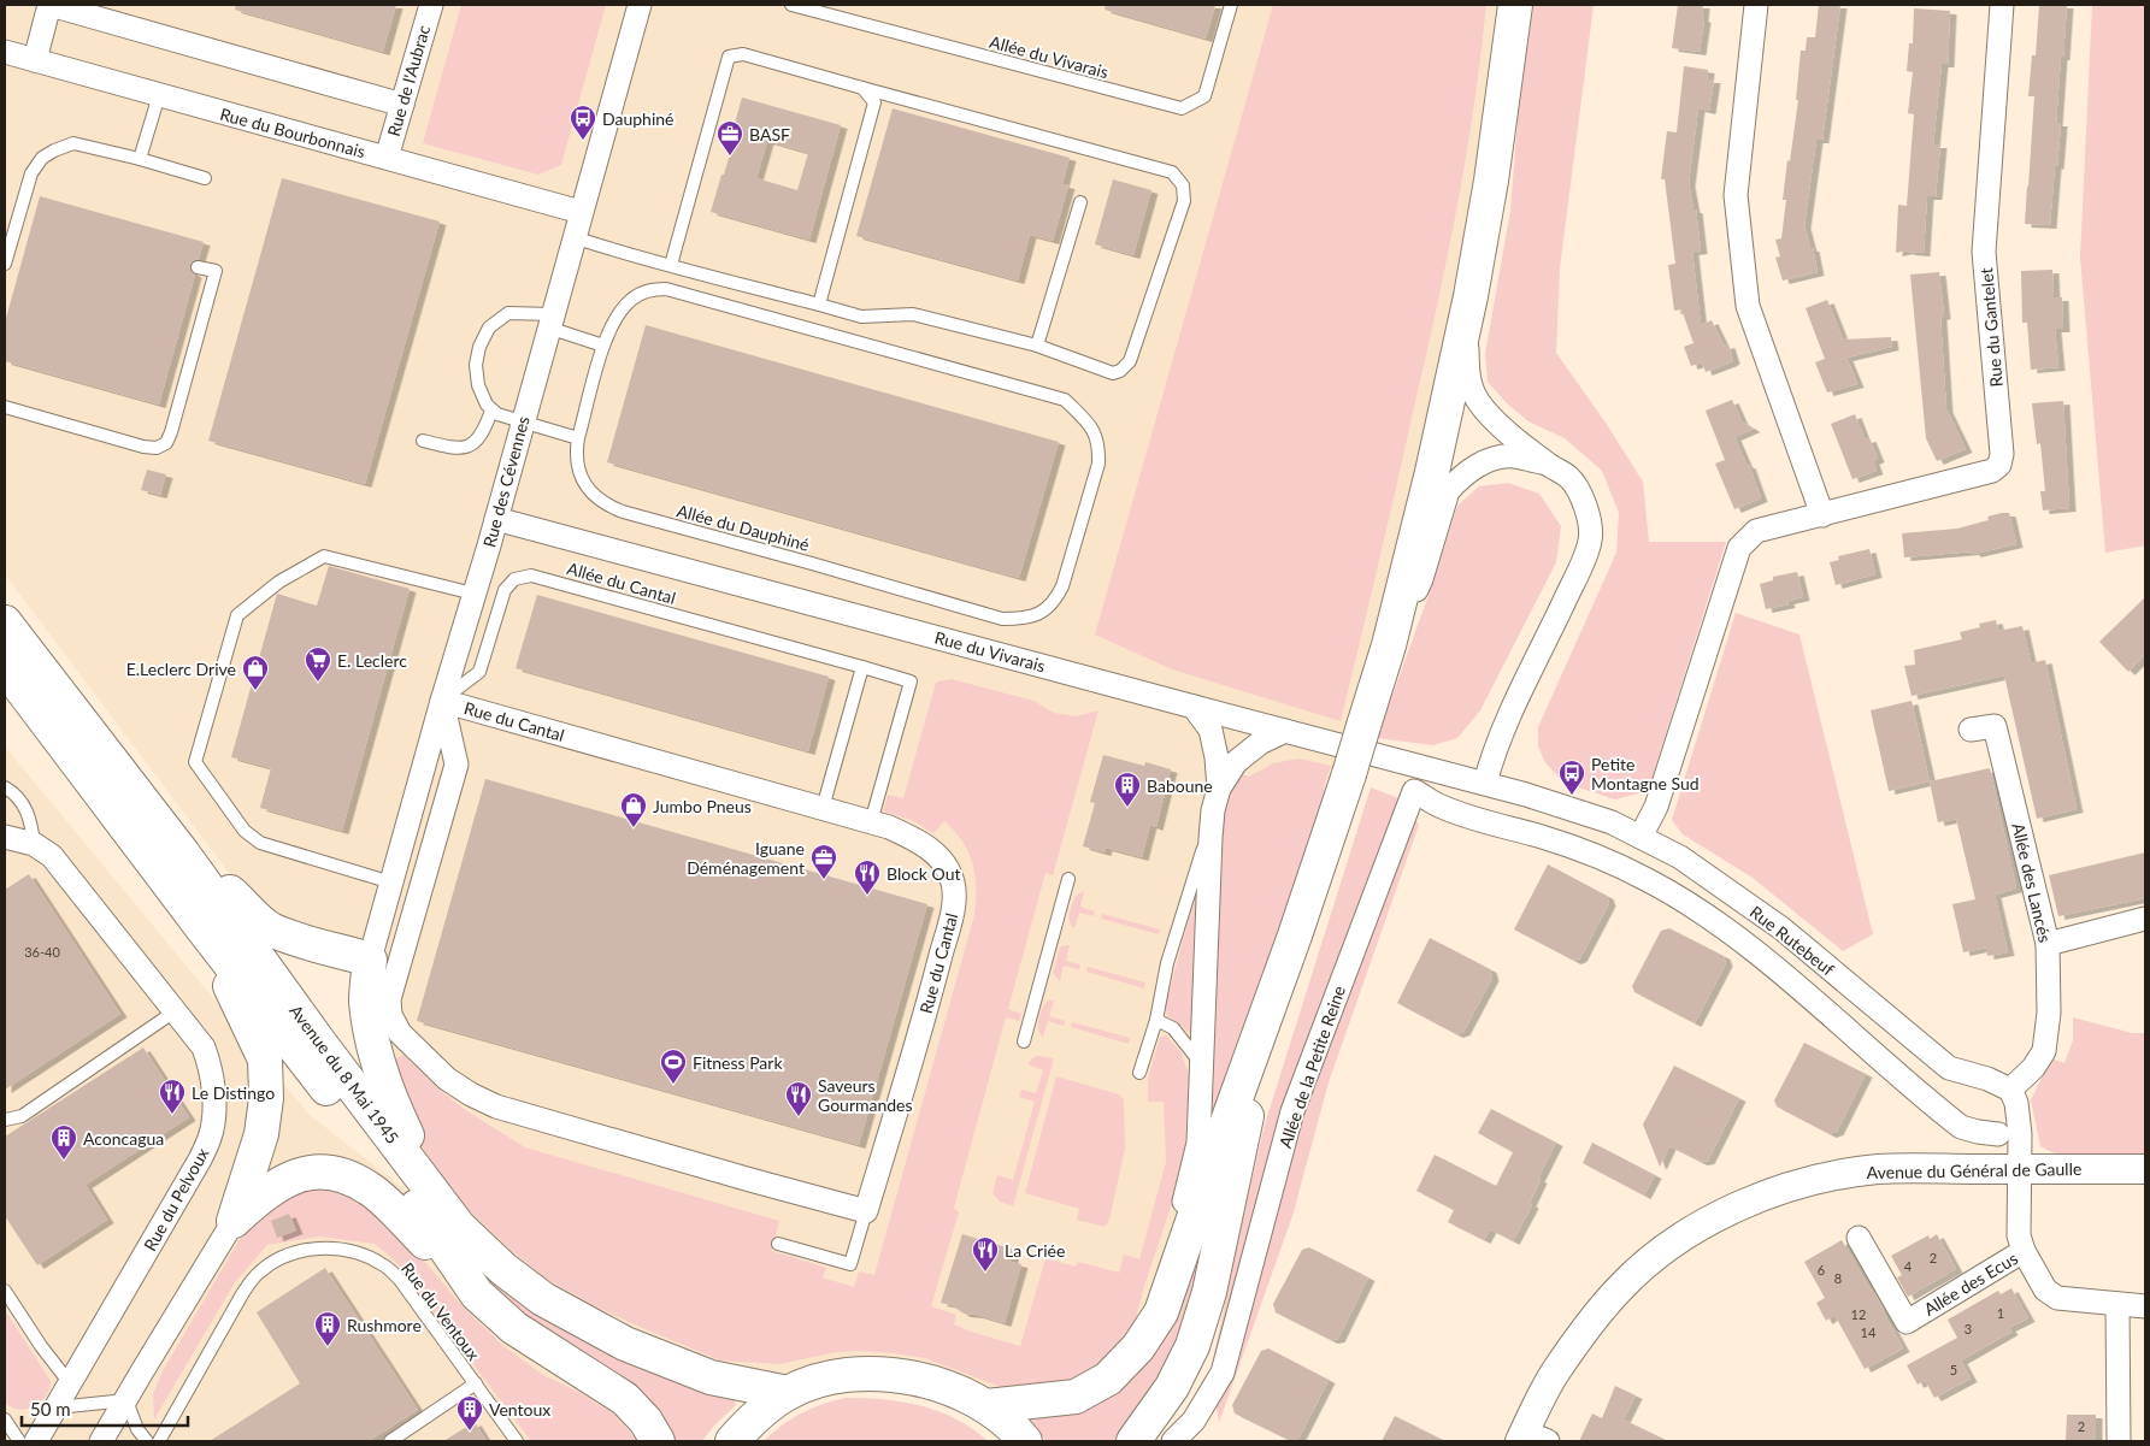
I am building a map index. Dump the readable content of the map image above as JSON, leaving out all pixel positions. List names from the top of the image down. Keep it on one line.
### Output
{"streets":{"main road":["Avenue du 8 Mai 1945"],"street":["Rue de l'Aubrac","Rue du Bourbonnais","Rue du Gantelet","Rue des Cévennes","Rue du Vivarais","Rue du Cantal","Allée des Lancés","Rue Rutebeuf","Allée de la Petite Reine","Avenue du Général de Gaulle","Rue du Pelvoux","Allée des Ecus"],"lane":["Allée du Vivarais","Allée du Dauphiné","Allée du Cantal","Rue du Ventoux"]},"crossings":[["Rue de l'Aubrac","Rue du Bourbonnais"],["Rue du Bourbonnais","Rue des Cévennes"],["Rue du Gantelet","Rue Rutebeuf"],["Rue des Cévennes","Allée du Cantal"],["Rue des Cévennes","Rue du Vivarais"],["Rue des Cévennes","Rue du Cantal"],["Allée du Cantal","Rue du Cantal"],["Rue du Vivarais","Rue Rutebeuf"],["Allée des Lancés","Rue Rutebeuf"]],"places":{"bus stop":["Dauphiné","Petite Montagne Sud"],"office":["BASF","Iguane Déménagement"],"supermarket":["E. Leclerc"],"shop":["E.Leclerc Drive","Jumbo Pneus"],"building":["Baboune","Aconcagua","Rushmore","Ventoux"],"restaurant":["Block Out","Le Distingo","Saveurs Gourmandes","La Criée"],"sports":["Fitness Park"]},"house_numbers":["36-40","2","4","6","8","1","12","3","14","5","2"],"scale_bar":"50 m"}
